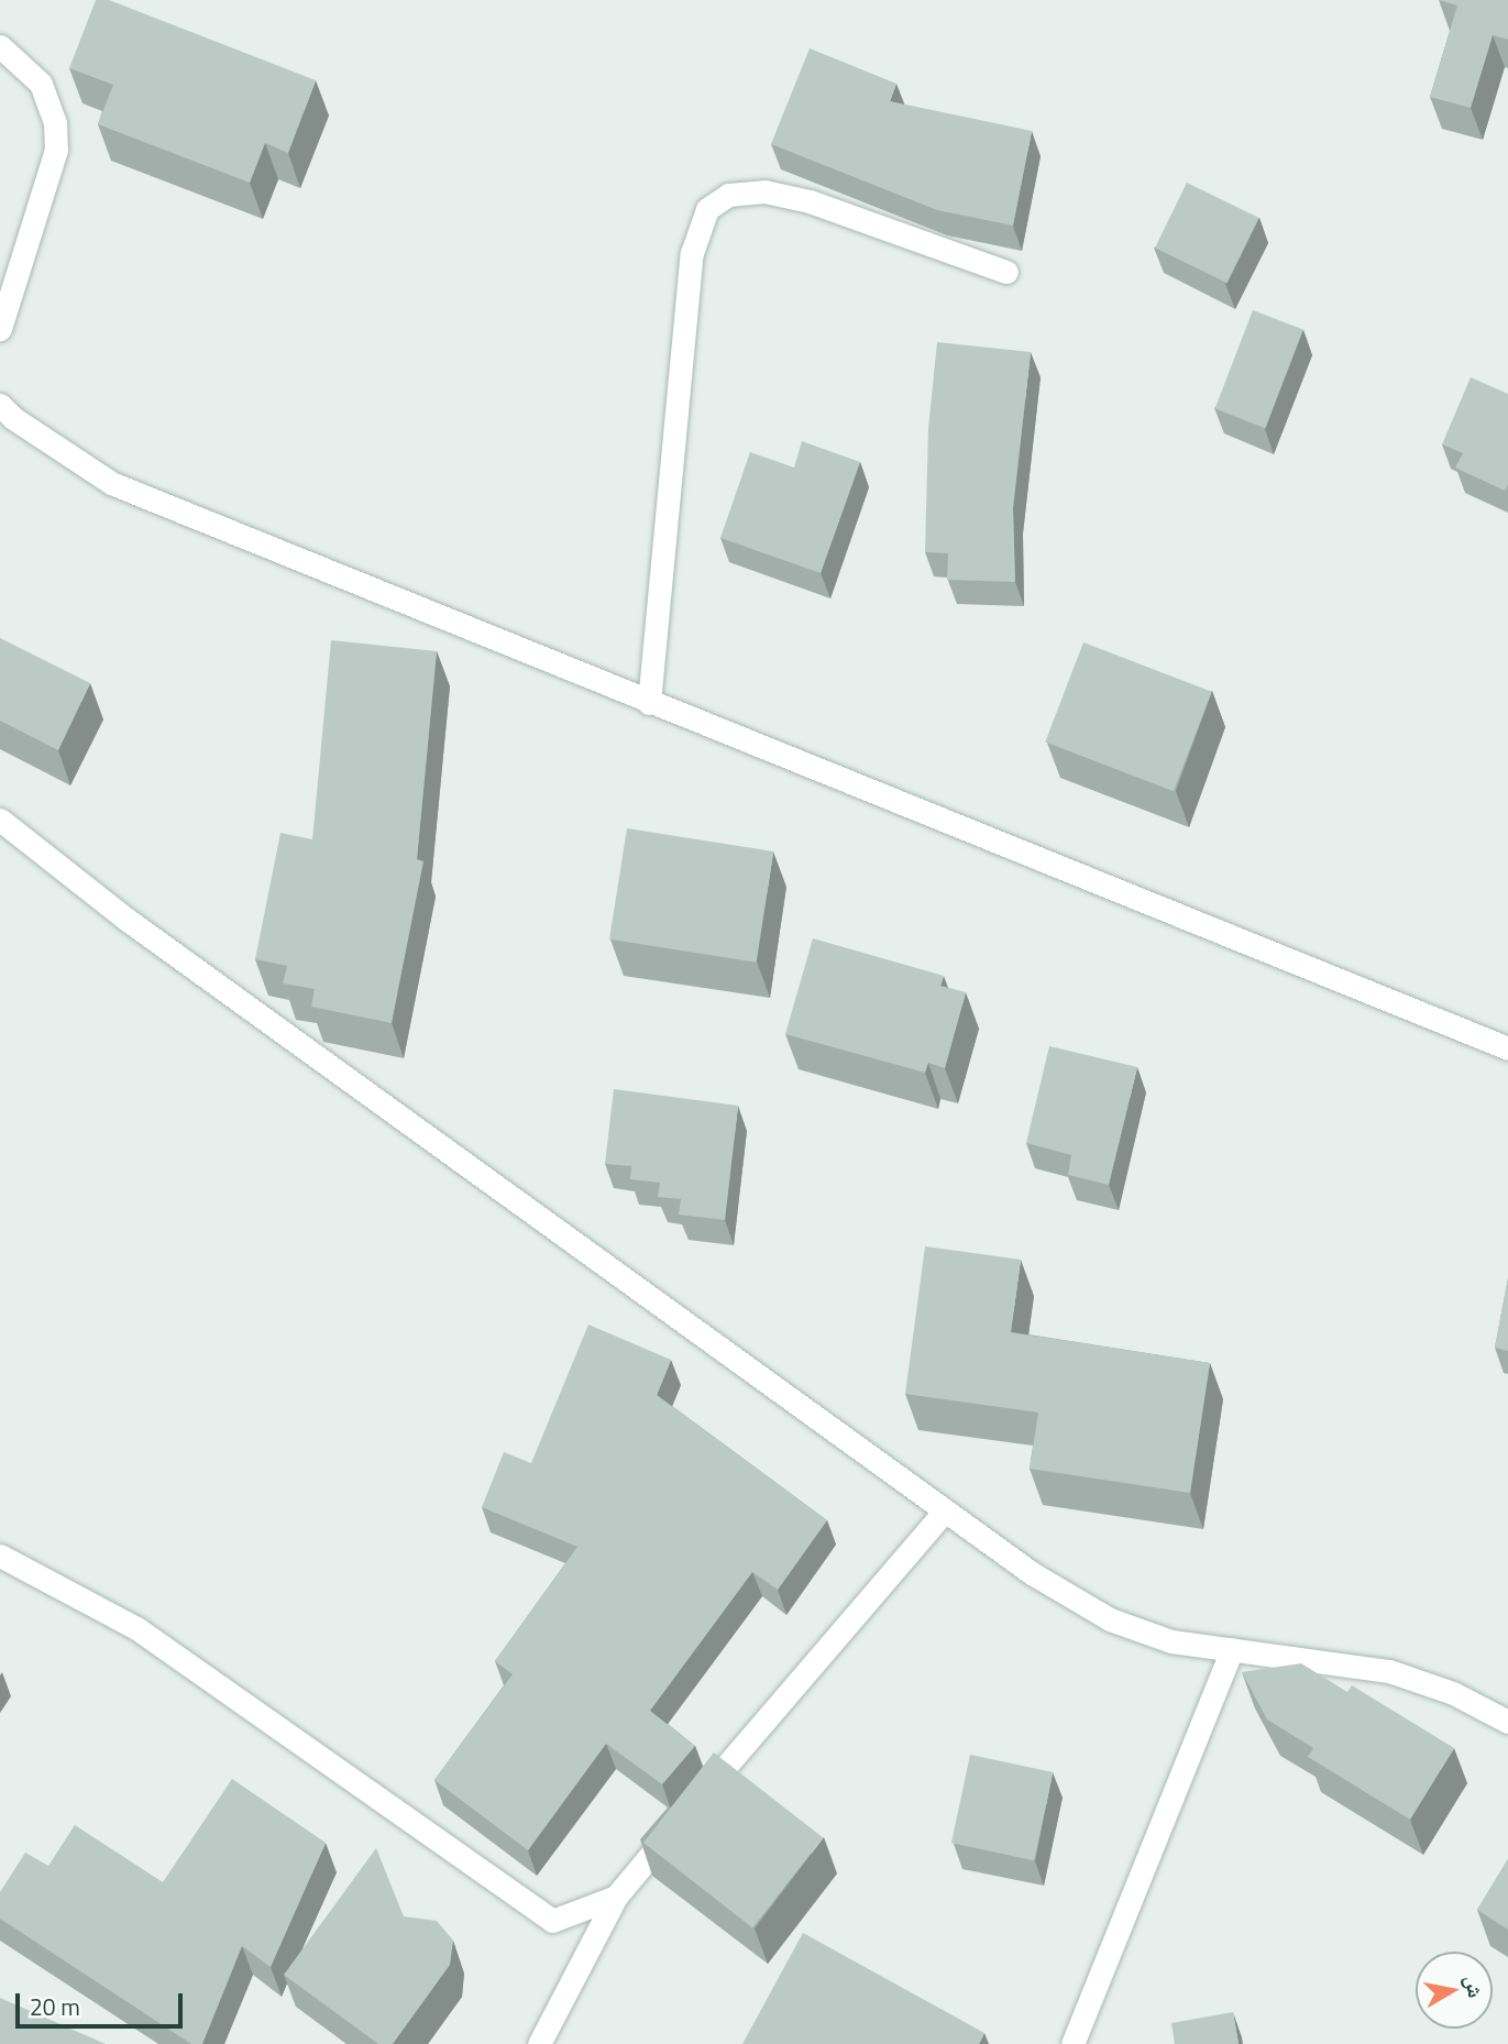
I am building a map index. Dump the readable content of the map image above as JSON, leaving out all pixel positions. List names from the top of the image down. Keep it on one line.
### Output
{"scale_bar":"20 m","north":"right"}
